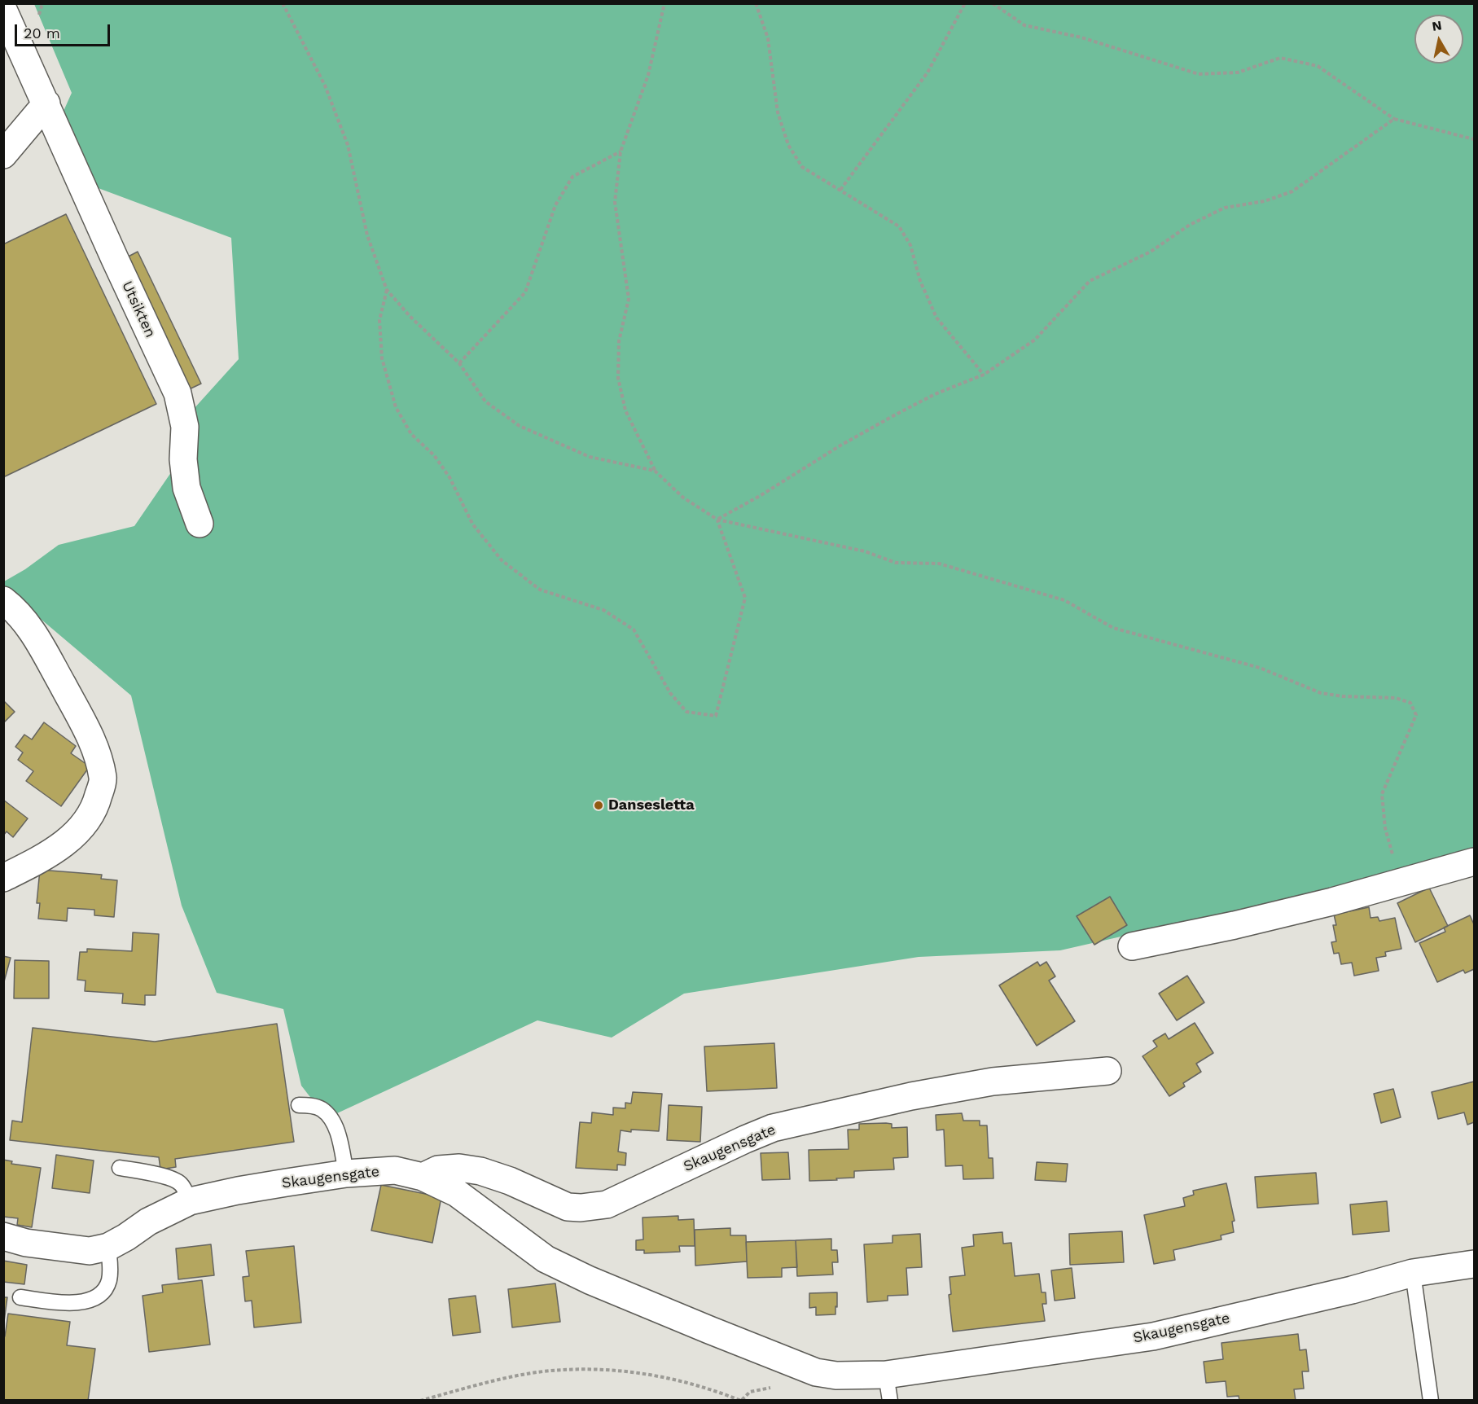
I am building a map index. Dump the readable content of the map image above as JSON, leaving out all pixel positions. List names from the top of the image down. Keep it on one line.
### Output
{"streets":{"street":["Utsikten","Skaugensgate"]},"places":["Dansesletta"],"scale_bar":"20 m","north":"top"}
